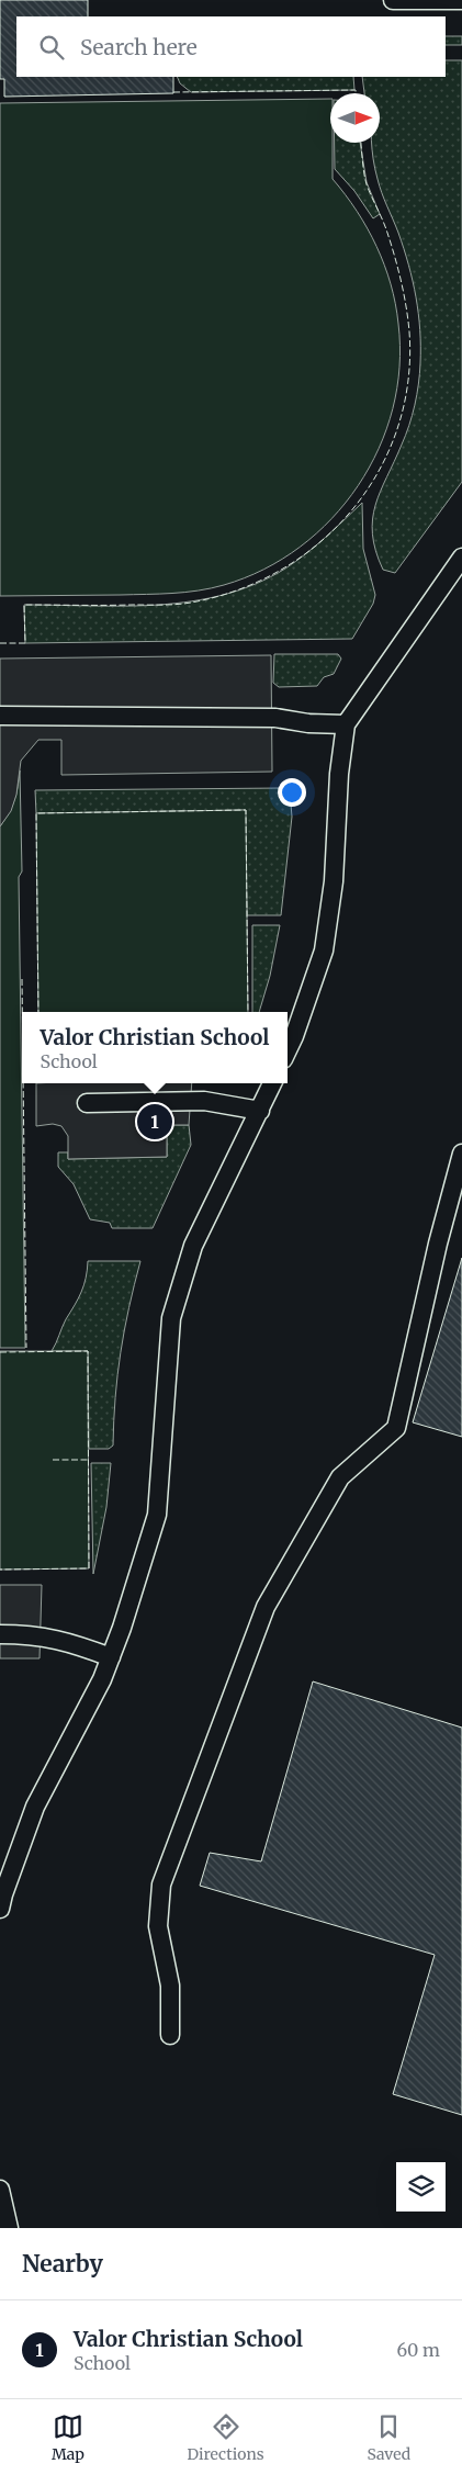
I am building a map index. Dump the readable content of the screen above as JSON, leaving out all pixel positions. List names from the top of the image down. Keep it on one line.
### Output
{"north":"right","page":{"search":"Search here","popup":["Valor Christian School","School"],"pins":"1","heading":"Nearby","list":[{"mark":"1","name":"Valor Christian School","note":"School","value":"60 m"}],"nav":["Map","Directions","Saved"]}}
